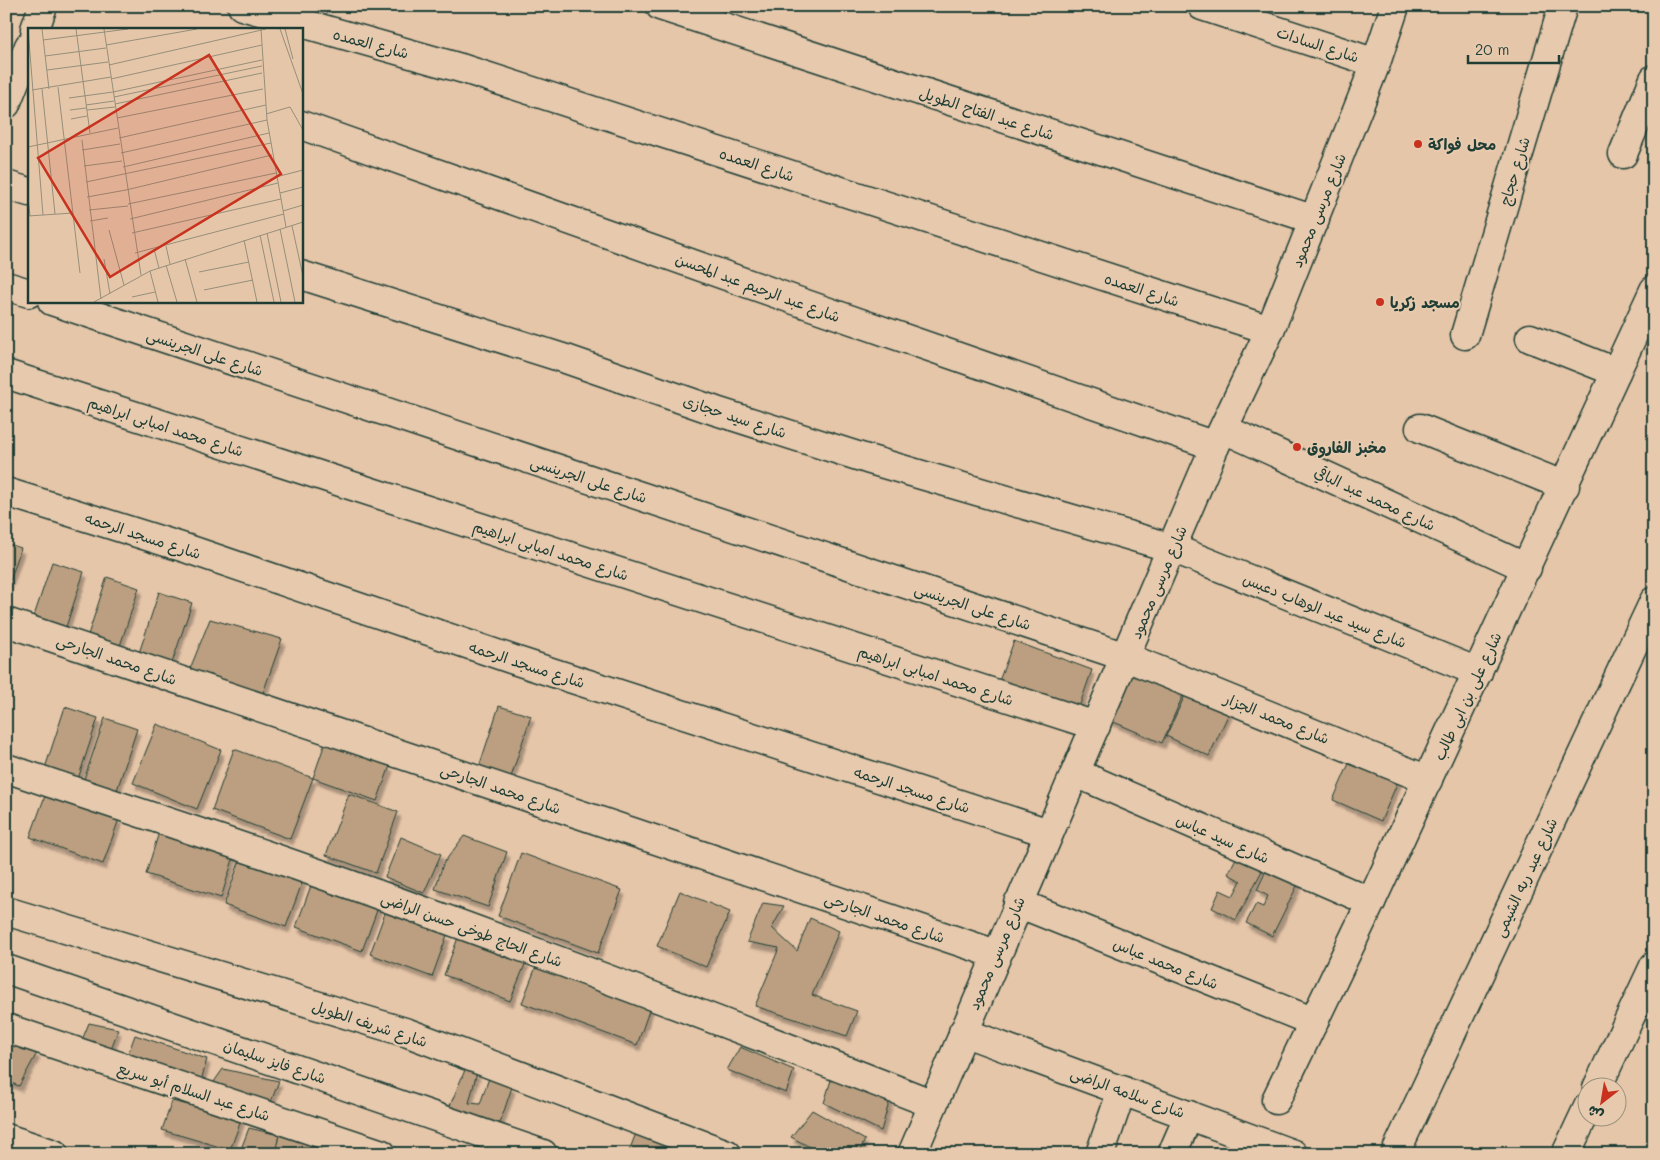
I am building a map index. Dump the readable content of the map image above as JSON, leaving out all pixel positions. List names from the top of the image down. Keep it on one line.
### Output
{"streets":{"street":["شارع العمده","شارع السادات","شارع عبد الفتاح الطويل","شارع حجاج","شارع مرسى محمود","شارع عبد الرحيم عبد المحسن","شارع على الجرينسى","شارع سيد حجازى","شارع محمد امبابى ابراهيم","شارع محمد عبد الباقي","شارع مسجد الرحمه","شارع سيد عبد الوهاب دعبس","شارع محمد الجارحى","شارع على بن ابى طالب","شارع محمد الجزار","شارع سيد عباس","شارع عبد ربه الشيمى","شارع الحاج طوخى حسن الراضى","شارع محمد عباس","شارع شريف الطويل","شارع فايز سليمان","شارع عبد السلام أبو سريع","شارع سلامه الراضى"]},"crossings":[["شارع العمده","شارع مرسى محمود"],["شارع السادات","شارع مرسى محمود"],["شارع عبد الفتاح الطويل","شارع مرسى محمود"],["شارع مرسى محمود","شارع عبد الرحيم عبد المحسن"],["شارع مرسى محمود","شارع على الجرينسى"],["شارع مرسى محمود","شارع سيد حجازى"],["شارع مرسى محمود","شارع محمد امبابى ابراهيم"],["شارع مرسى محمود","شارع محمد عبد الباقي"],["شارع مرسى محمود","شارع مسجد الرحمه"],["شارع مرسى محمود","شارع سيد عبد الوهاب دعبس"],["شارع مرسى محمود","شارع محمد الجارحى"],["شارع مرسى محمود","شارع محمد الجزار"],["شارع مرسى محمود","شارع سيد عباس"],["شارع مرسى محمود","شارع الحاج طوخى حسن الراضى"],["شارع مرسى محمود","شارع محمد عباس"],["شارع مرسى محمود","شارع سلامه الراضى"],["شارع عبد الرحيم عبد المحسن","شارع محمد عبد الباقي"],["شارع على الجرينسى","شارع محمد الجزار"],["شارع سيد حجازى","شارع سيد عبد الوهاب دعبس"],["شارع محمد عبد الباقي","شارع على بن ابى طالب"],["شارع سيد عبد الوهاب دعبس","شارع على بن ابى طالب"],["شارع على بن ابى طالب","شارع محمد الجزار"],["شارع على بن ابى طالب","شارع سيد عباس"],["شارع على بن ابى طالب","شارع محمد عباس"]],"places":["محل فواكة","مسجد زكريا","مخبز الفاروق"],"scale_bar":"20 m","north":"bottom left"}
